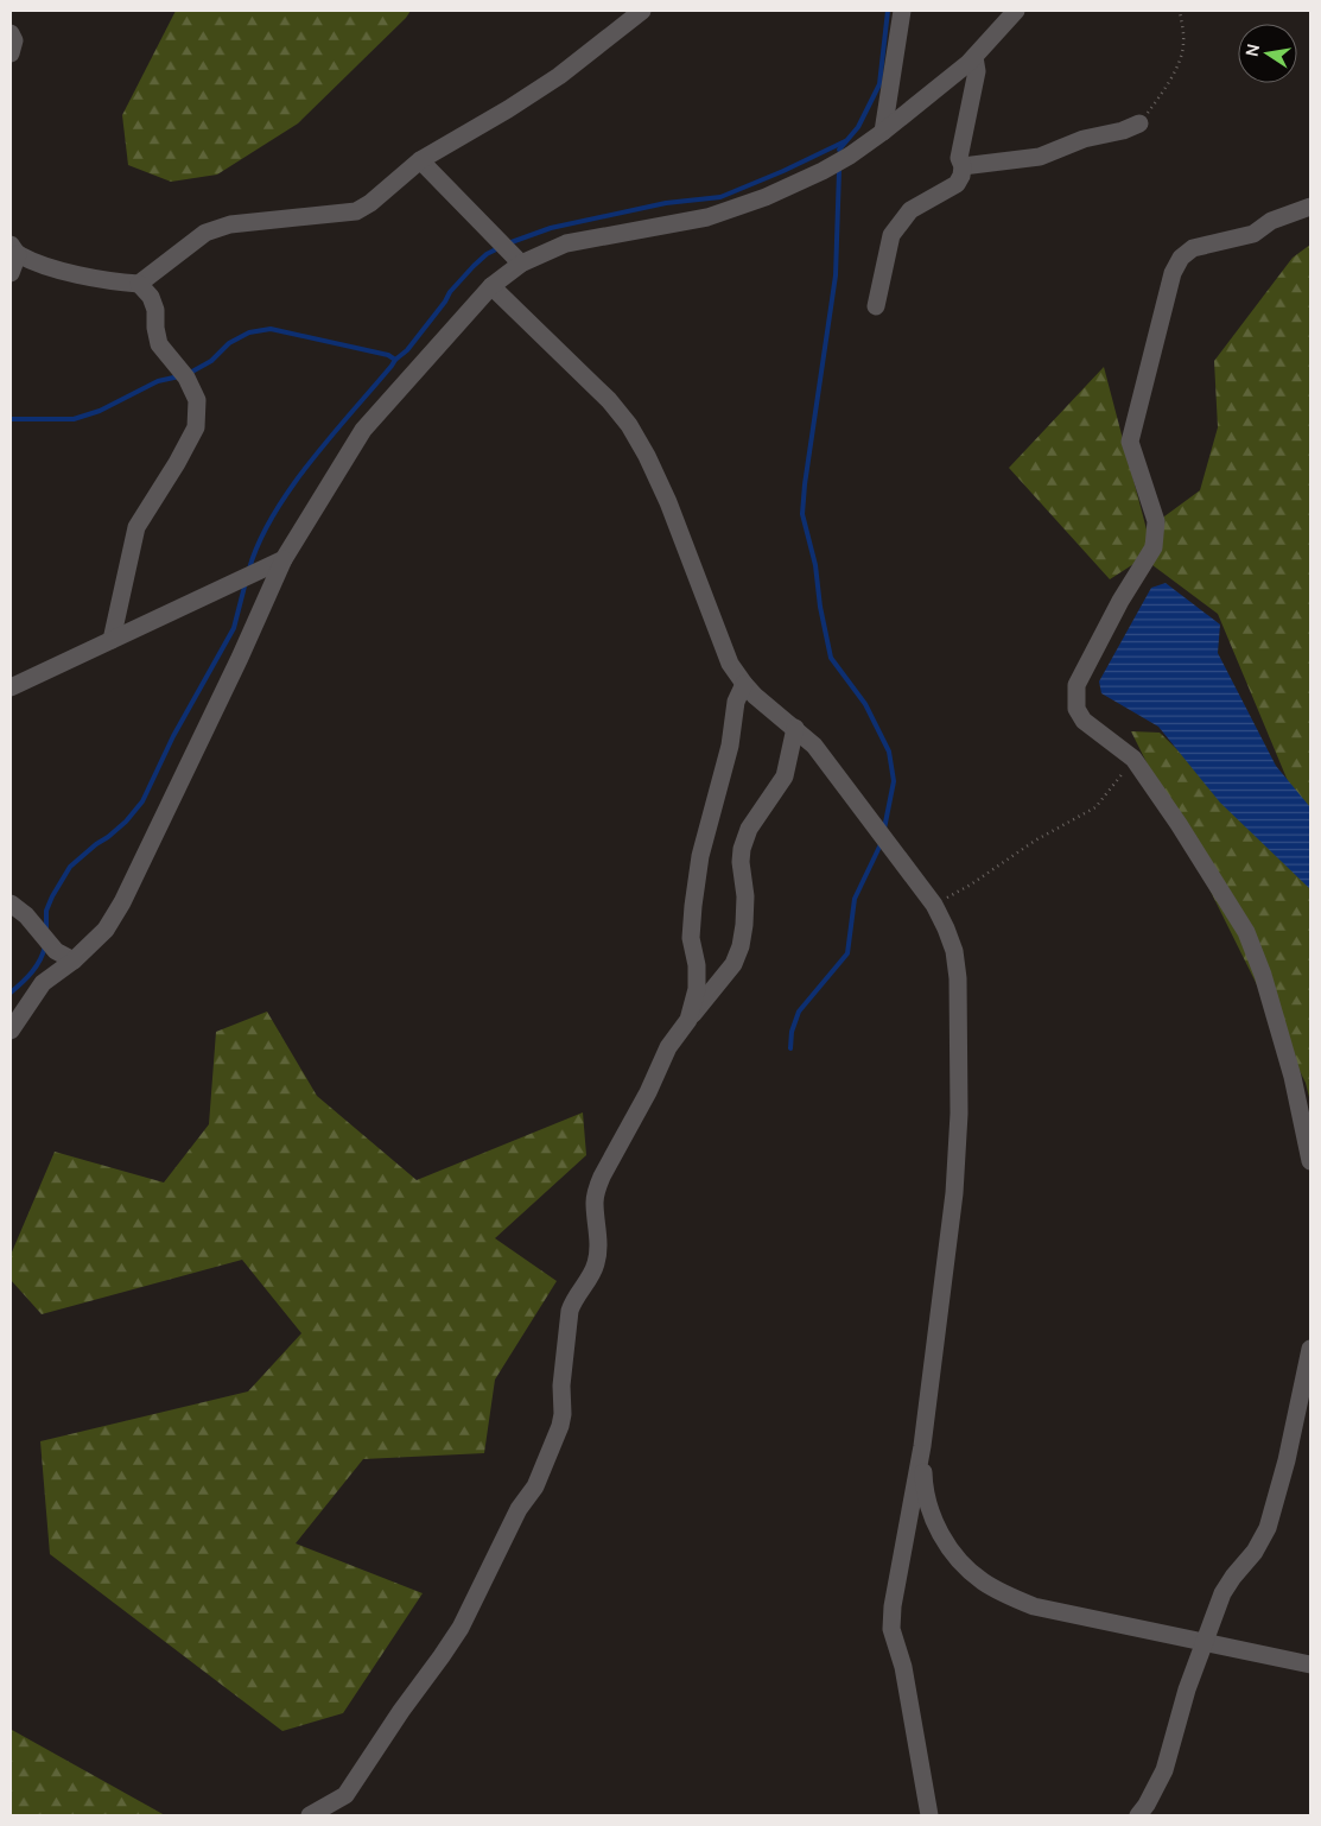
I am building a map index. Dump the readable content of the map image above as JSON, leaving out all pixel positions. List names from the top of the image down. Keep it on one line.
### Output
{"north":"left"}
